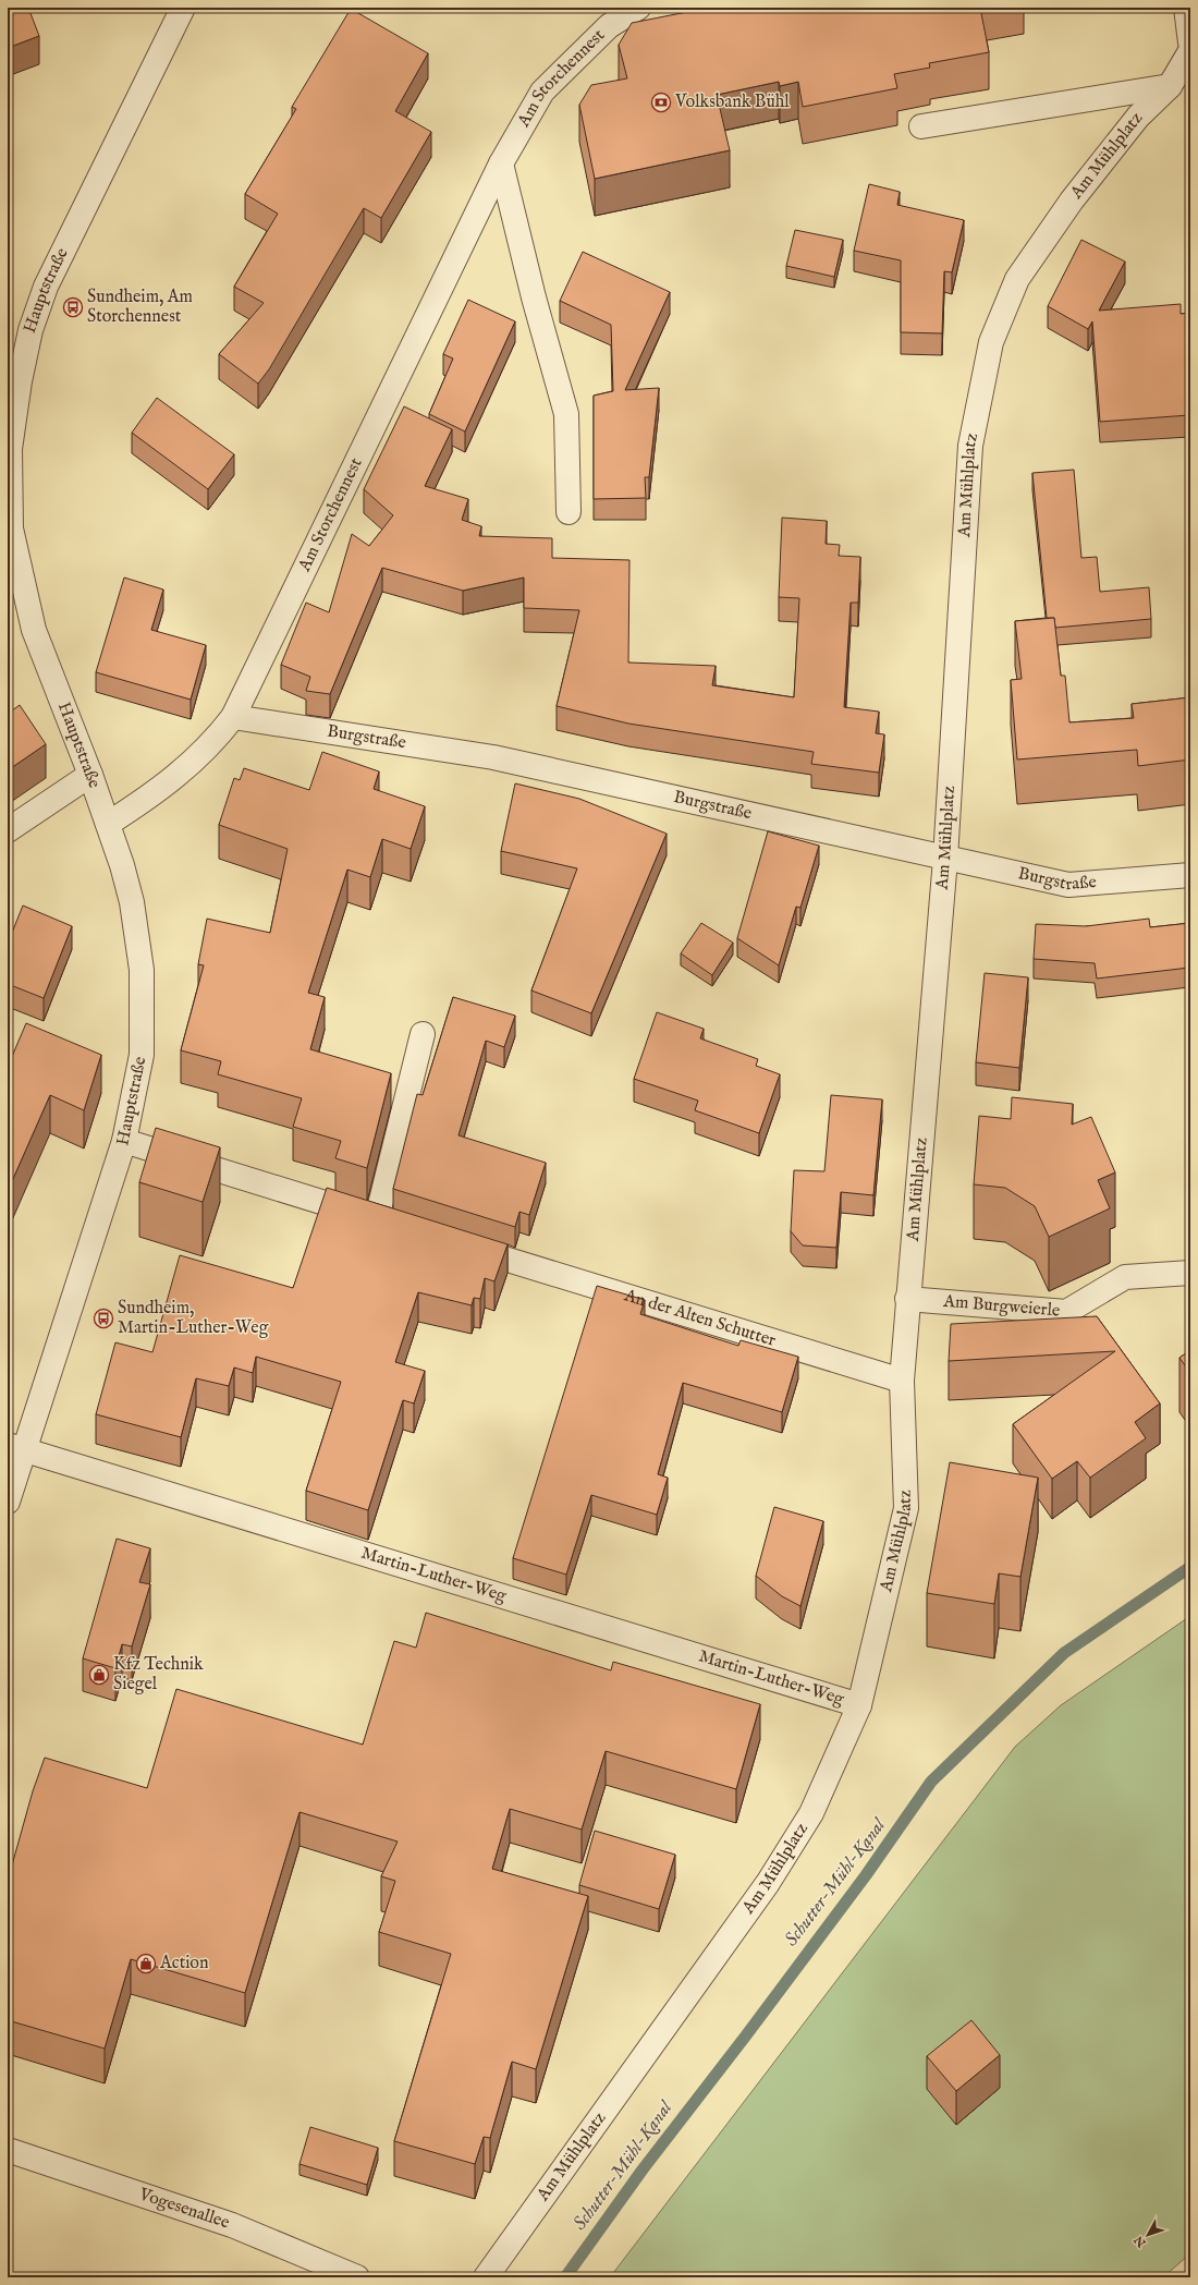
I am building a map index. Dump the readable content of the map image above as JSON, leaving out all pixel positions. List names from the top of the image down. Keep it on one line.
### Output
{"streets":{"street":["Am Storchennest","Am Mühlplatz","Hauptstraße","Burgstraße","Am Burgweierle","An der Alten Schutter","Martin-Luther-Weg","Vogesenallee"]},"crossings":[["Am Storchennest","Hauptstraße"],["Am Storchennest","Burgstraße"],["Am Mühlplatz","Burgstraße"],["Am Mühlplatz","Am Burgweierle"],["Am Mühlplatz","An der Alten Schutter"],["Am Mühlplatz","Martin-Luther-Weg"],["Hauptstraße","Martin-Luther-Weg"]],"water":["Schutter-Mühl-Kanal"],"places":{"bank":["Volksbank Bühl"],"bus stop":["Sundheim, Am Storchennest","Sundheim, Martin-Luther-Weg"],"shop":["Kfz Technik Siegel","Action"]},"north":"bottom left"}
